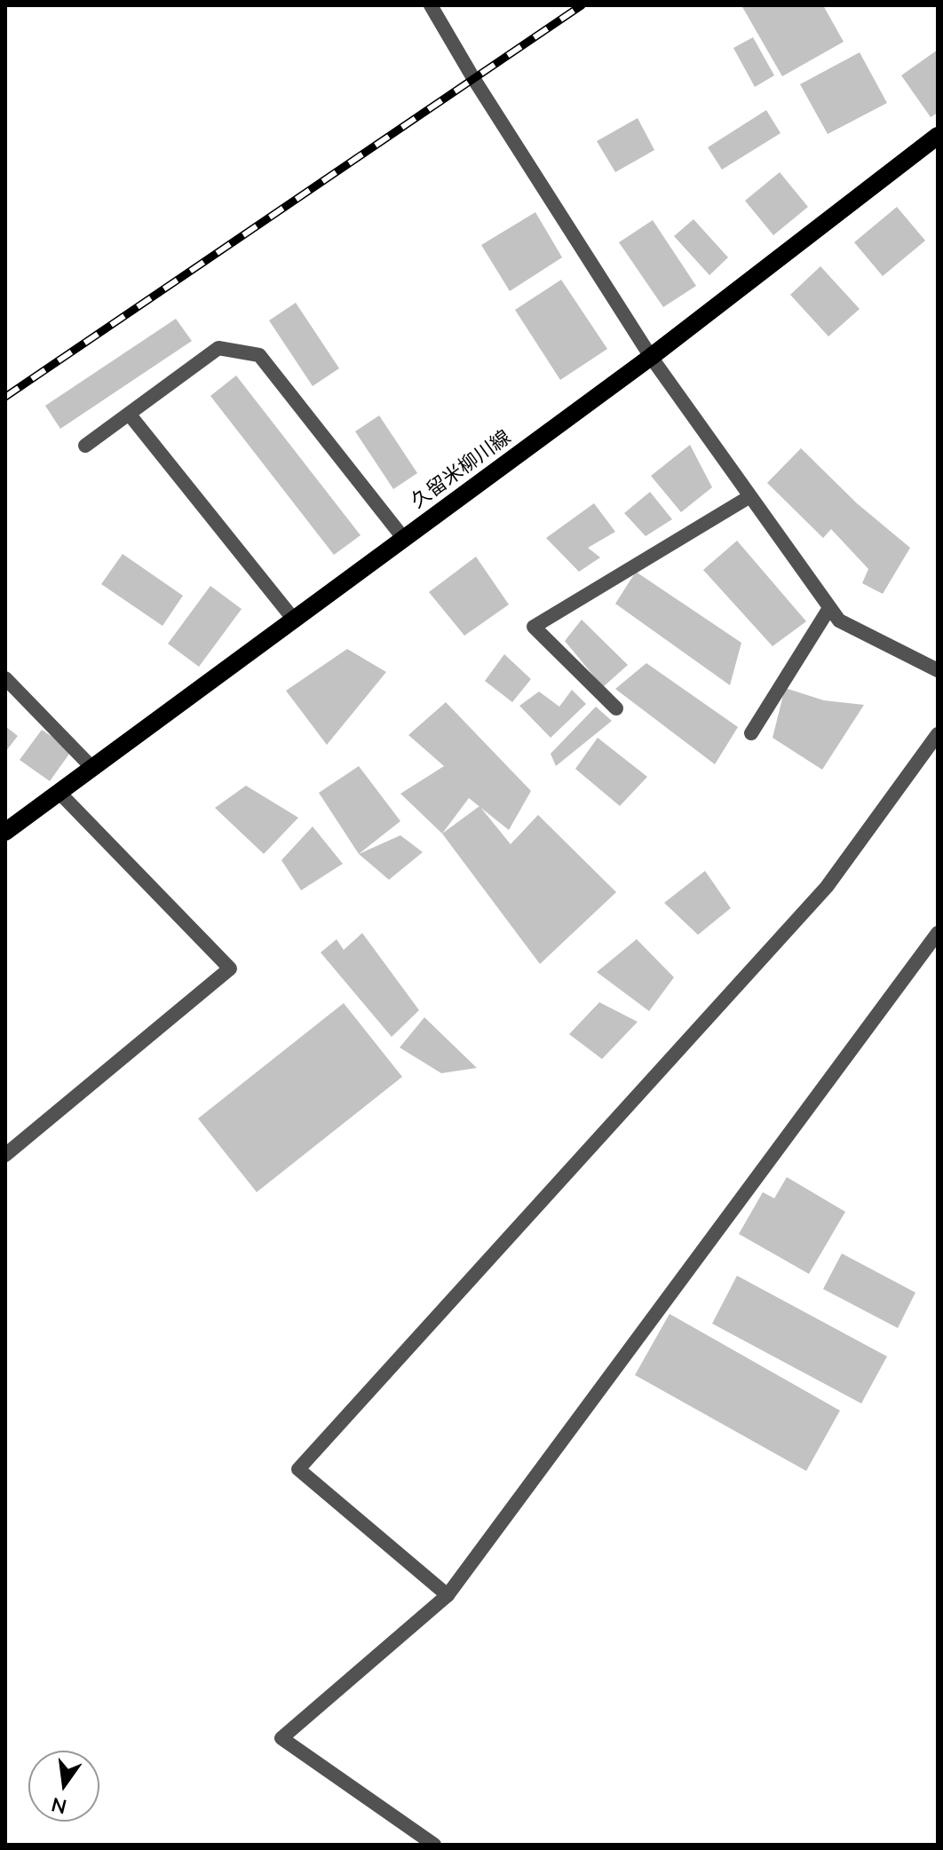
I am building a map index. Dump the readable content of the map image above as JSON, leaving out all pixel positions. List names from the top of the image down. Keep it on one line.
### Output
{"streets":{"main road":["久留米柳川線"]},"north":"bottom"}
